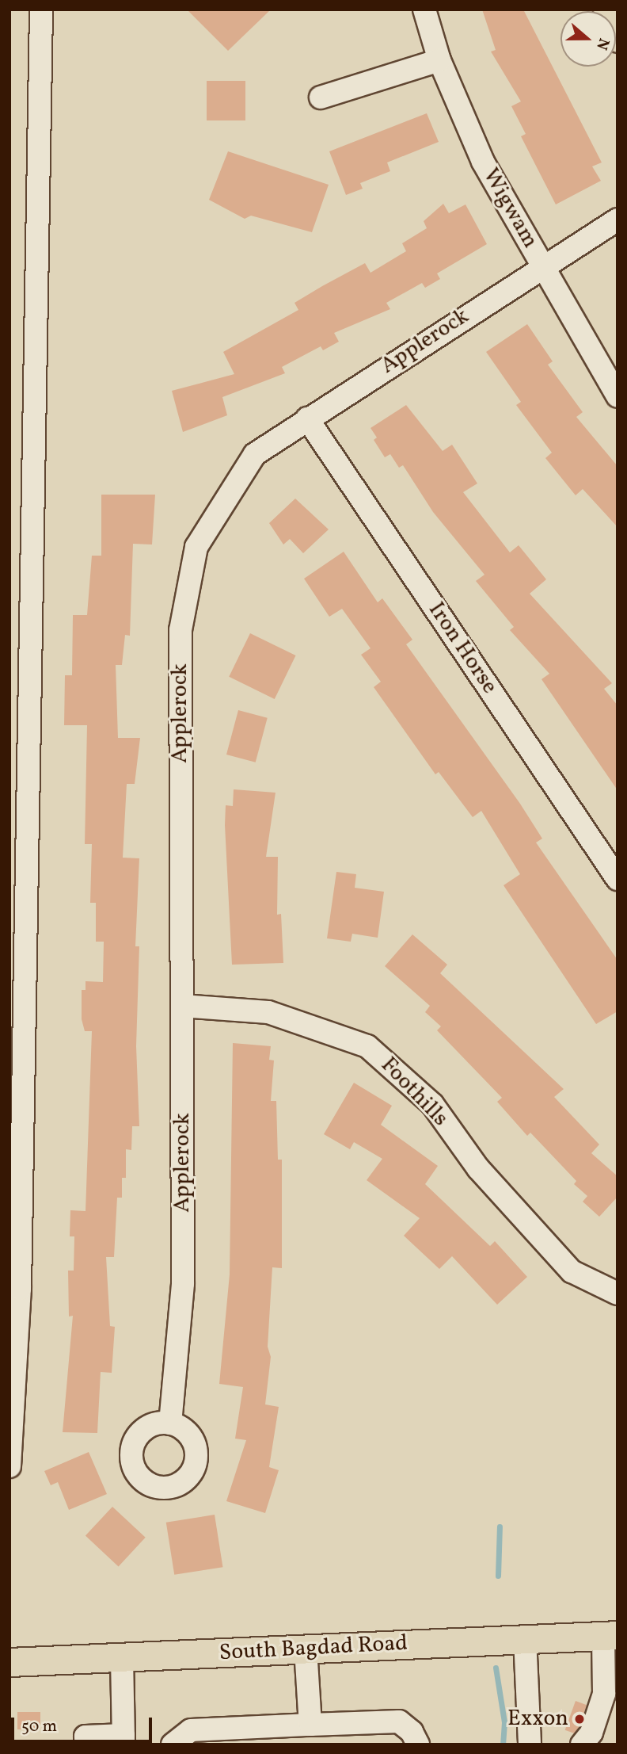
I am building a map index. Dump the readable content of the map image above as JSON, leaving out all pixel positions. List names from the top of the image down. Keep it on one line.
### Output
{"streets":{"main road":["South Bagdad Road"],"street":["Wigwam","Applerock","Iron Horse","Foothills"]},"crossings":[["Wigwam","Applerock"],["Applerock","Iron Horse"],["Applerock","Foothills"]],"places":["Exxon"],"scale_bar":"50 m","north":"right"}
